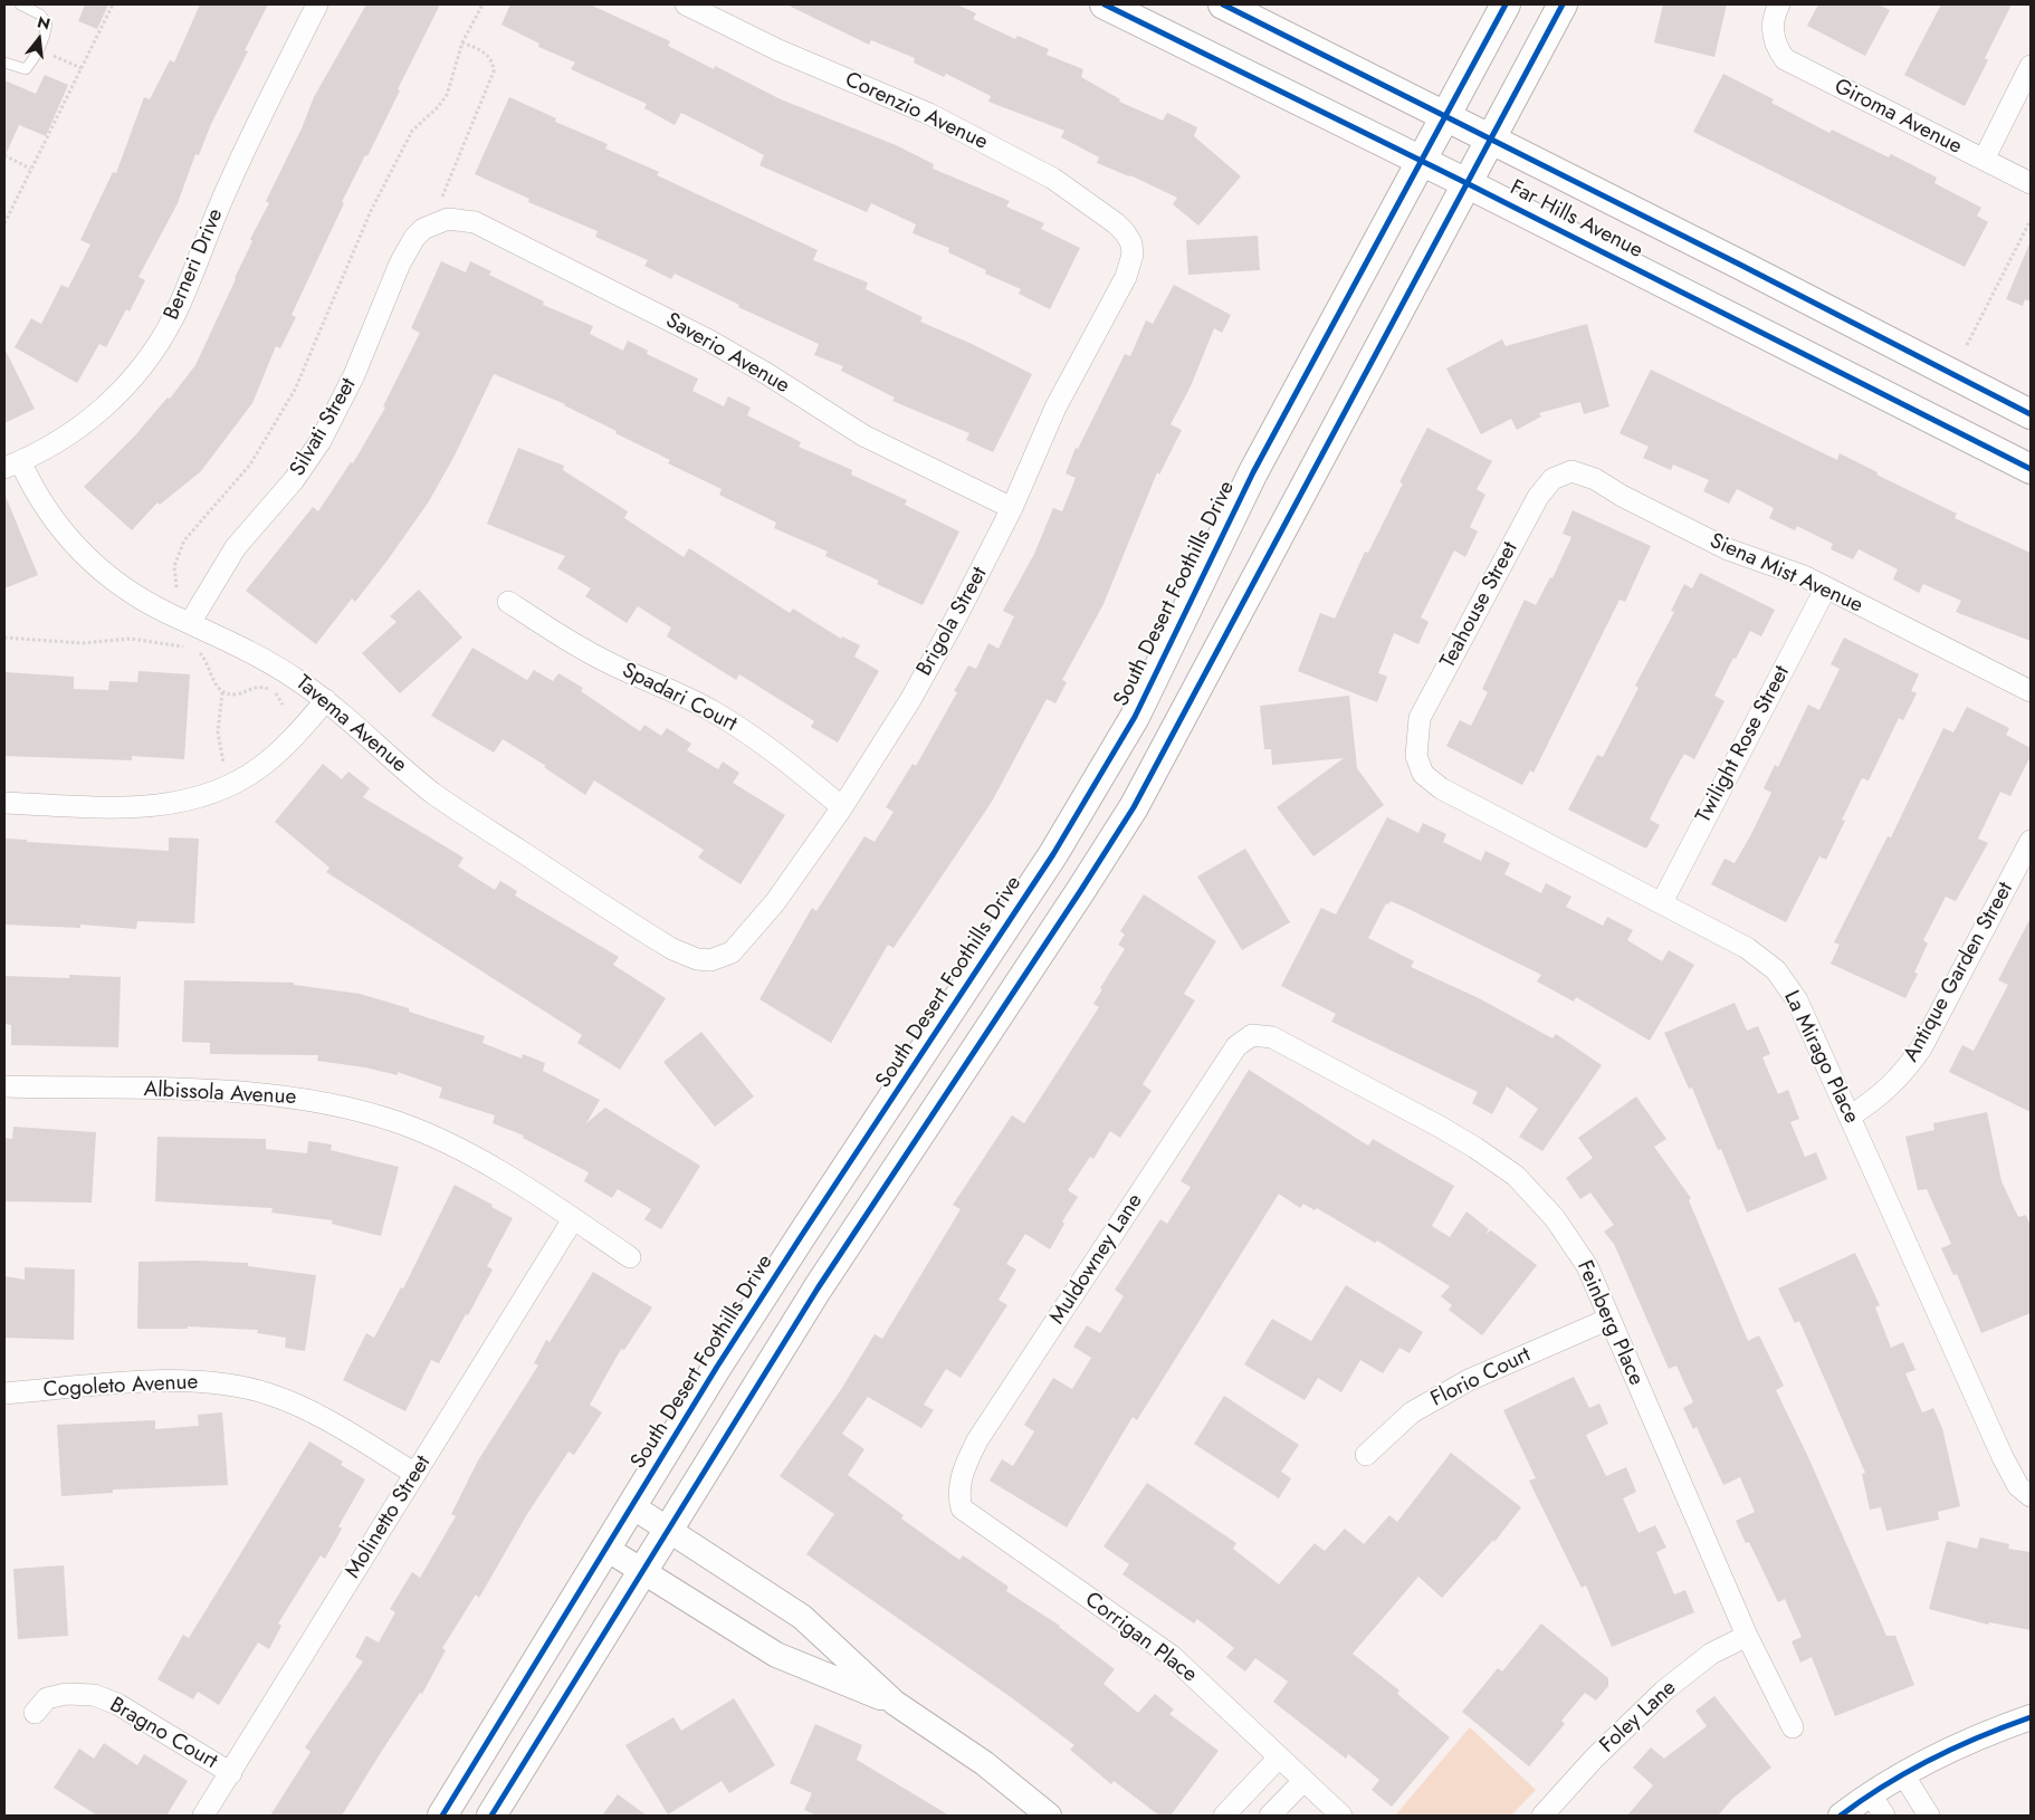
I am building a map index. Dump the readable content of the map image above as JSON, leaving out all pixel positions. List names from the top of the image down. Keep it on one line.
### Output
{"streets":{"main road":["Far Hills Avenue","South Desert Foothills Drive"],"street":["Corenzio Avenue","Giroma Avenue","Berneri Drive","Saverio Avenue","Silvati Street","Siena Mist Avenue","Teahouse Street","Brigola Street","Spadari Court","Tavema Avenue","Twilight Rose Street","Antique Garden Street","La Mirago Place","Albissola Avenue","Muldowney Lane","Feinberg Place","Florio Court","Cogoleto Avenue","Molinetto Street","Corrigan Place","Foley Lane","Bragno Court"]},"crossings":[["Corenzio Avenue","Brigola Street"],["Far Hills Avenue","South Desert Foothills Drive"],["Berneri Drive","Tavema Avenue"],["Saverio Avenue","Silvati Street"],["Saverio Avenue","Brigola Street"],["Silvati Street","Tavema Avenue"],["Siena Mist Avenue","Teahouse Street"],["Siena Mist Avenue","Twilight Rose Street"],["Teahouse Street","La Mirago Place"],["Brigola Street","Spadari Court"],["Brigola Street","Tavema Avenue"],["Twilight Rose Street","La Mirago Place"],["Antique Garden Street","La Mirago Place"],["Albissola Avenue","Molinetto Street"],["Muldowney Lane","Feinberg Place"],["Muldowney Lane","Corrigan Place"],["Feinberg Place","Florio Court"],["Feinberg Place","Foley Lane"],["Cogoleto Avenue","Molinetto Street"],["Molinetto Street","Bragno Court"]],"north":"top"}
